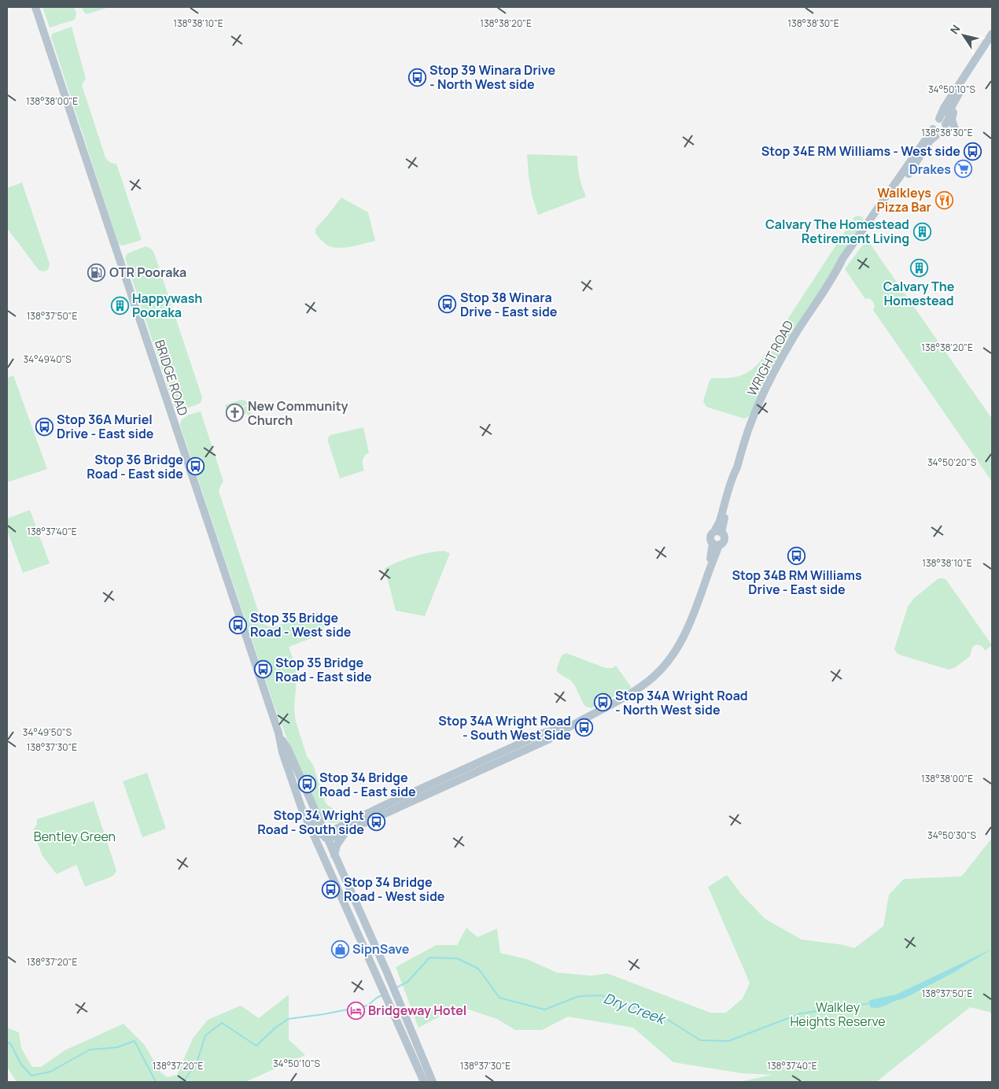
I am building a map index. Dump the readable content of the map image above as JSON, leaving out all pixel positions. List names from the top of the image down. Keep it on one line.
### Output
{"streets":{"main road":["WRIGHT ROAD","BRIDGE ROAD"]},"water":["Dry Creek"],"parks":["Bentley Green","Walkley Heights Reserve"],"places":{"bus stop":["Stop 39 Winara Drive - North West side","Stop 34E RM Williams - West side","Stop 38 Winara Drive - East side","Stop 36A Muriel Drive - East side","Stop 36 Bridge Road - East side","Stop 34B RM Williams Drive - East side","Stop 35 Bridge Road - West side","Stop 35 Bridge Road - East side","Stop 34A Wright Road - North West side","Stop 34A Wright Road - South West Side","Stop 34 Bridge Road - East side","Stop 34 Wright Road - South side","Stop 34 Bridge Road - West side"],"supermarket":["Drakes"],"restaurant":["Walkleys Pizza Bar"],"building":["Calvary The Homestead Retirement Living","Calvary The Homestead","Happywash Pooraka"],"fuel station":["OTR Pooraka"],"church":["New Community Church"],"shop":["SipnSave"],"hotel":["Bridgeway Hotel"]},"north":"top left","coordinates":["138°38'10\"E","138°38'20\"E","138°38'30\"E","34°50'10\"S","138°38'00\"E","138°37'50\"E","34°49'40\"S","34°50'20\"S","138°37'40\"E","34°49'50\"S","138°37'30\"E","34°50'30\"S","138°37'20\"E"]}
